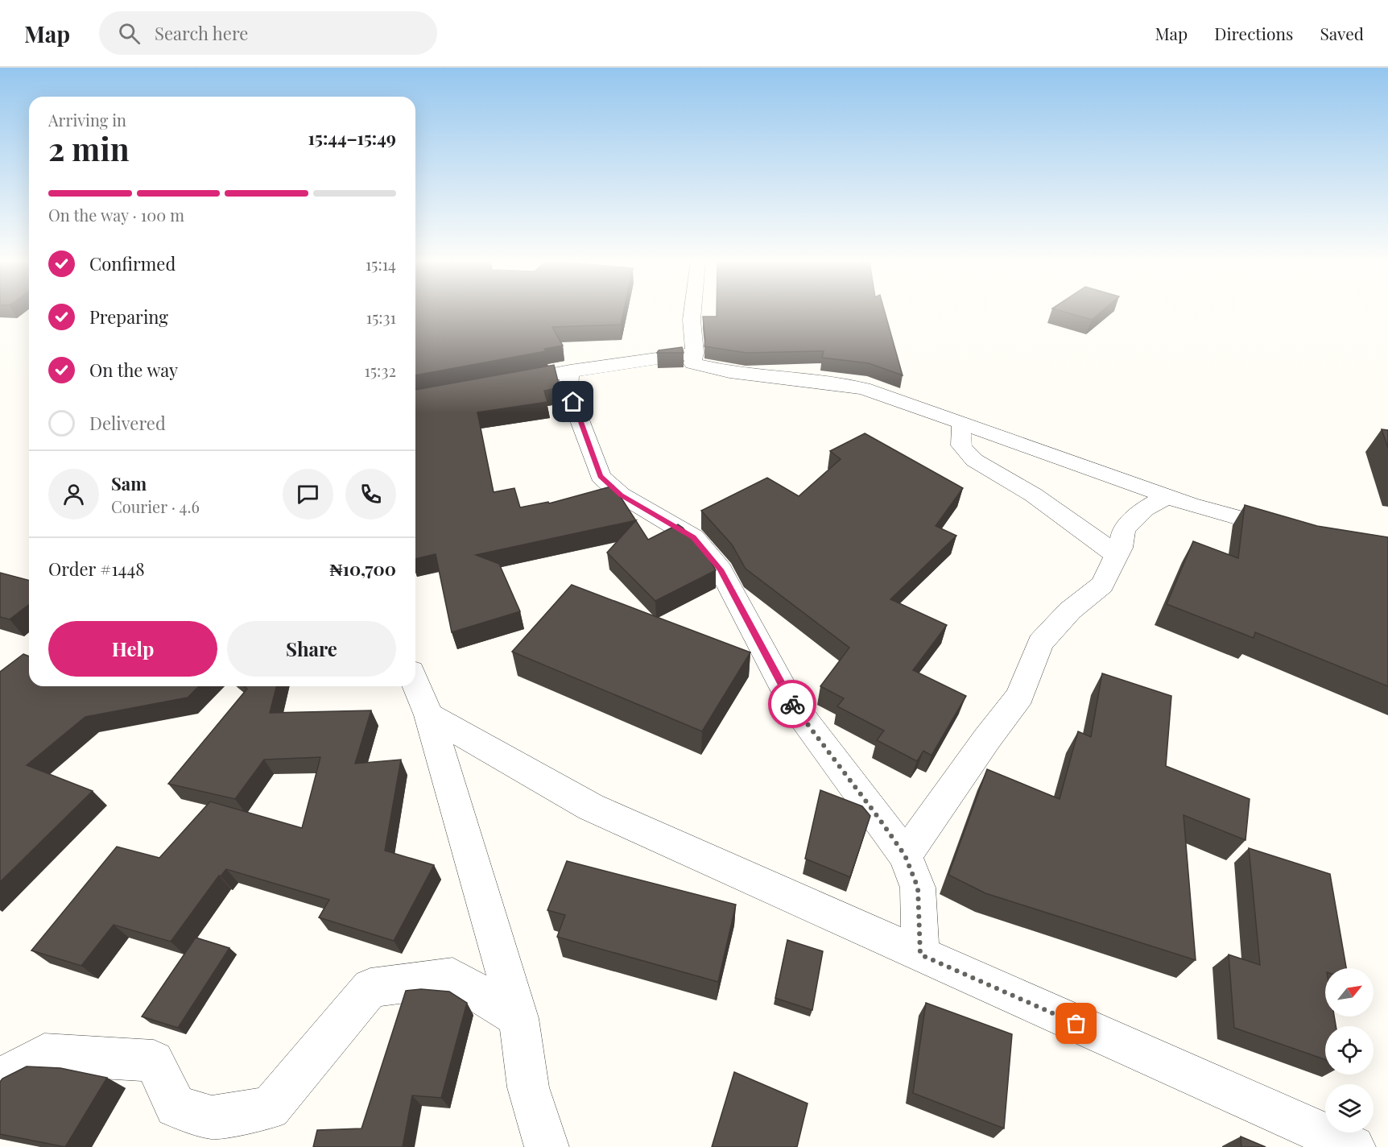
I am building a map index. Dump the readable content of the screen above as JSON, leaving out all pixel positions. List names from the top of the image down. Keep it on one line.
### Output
{"north":"top right","page":{"header":"Map","search":"Search here","nav":["Map","Directions","Saved"],"heading":["2 min","Arriving in","15:44–15:49"],"panel":["Sam","Courier · 4.6","Order #1448","₦10,700"],"bar":"On the way · 100 m","list":[["Confirmed","15:14"],["Preparing","15:31"],["On the way","15:32"],"Delivered"],"buttons":["Help","Share"]}}
